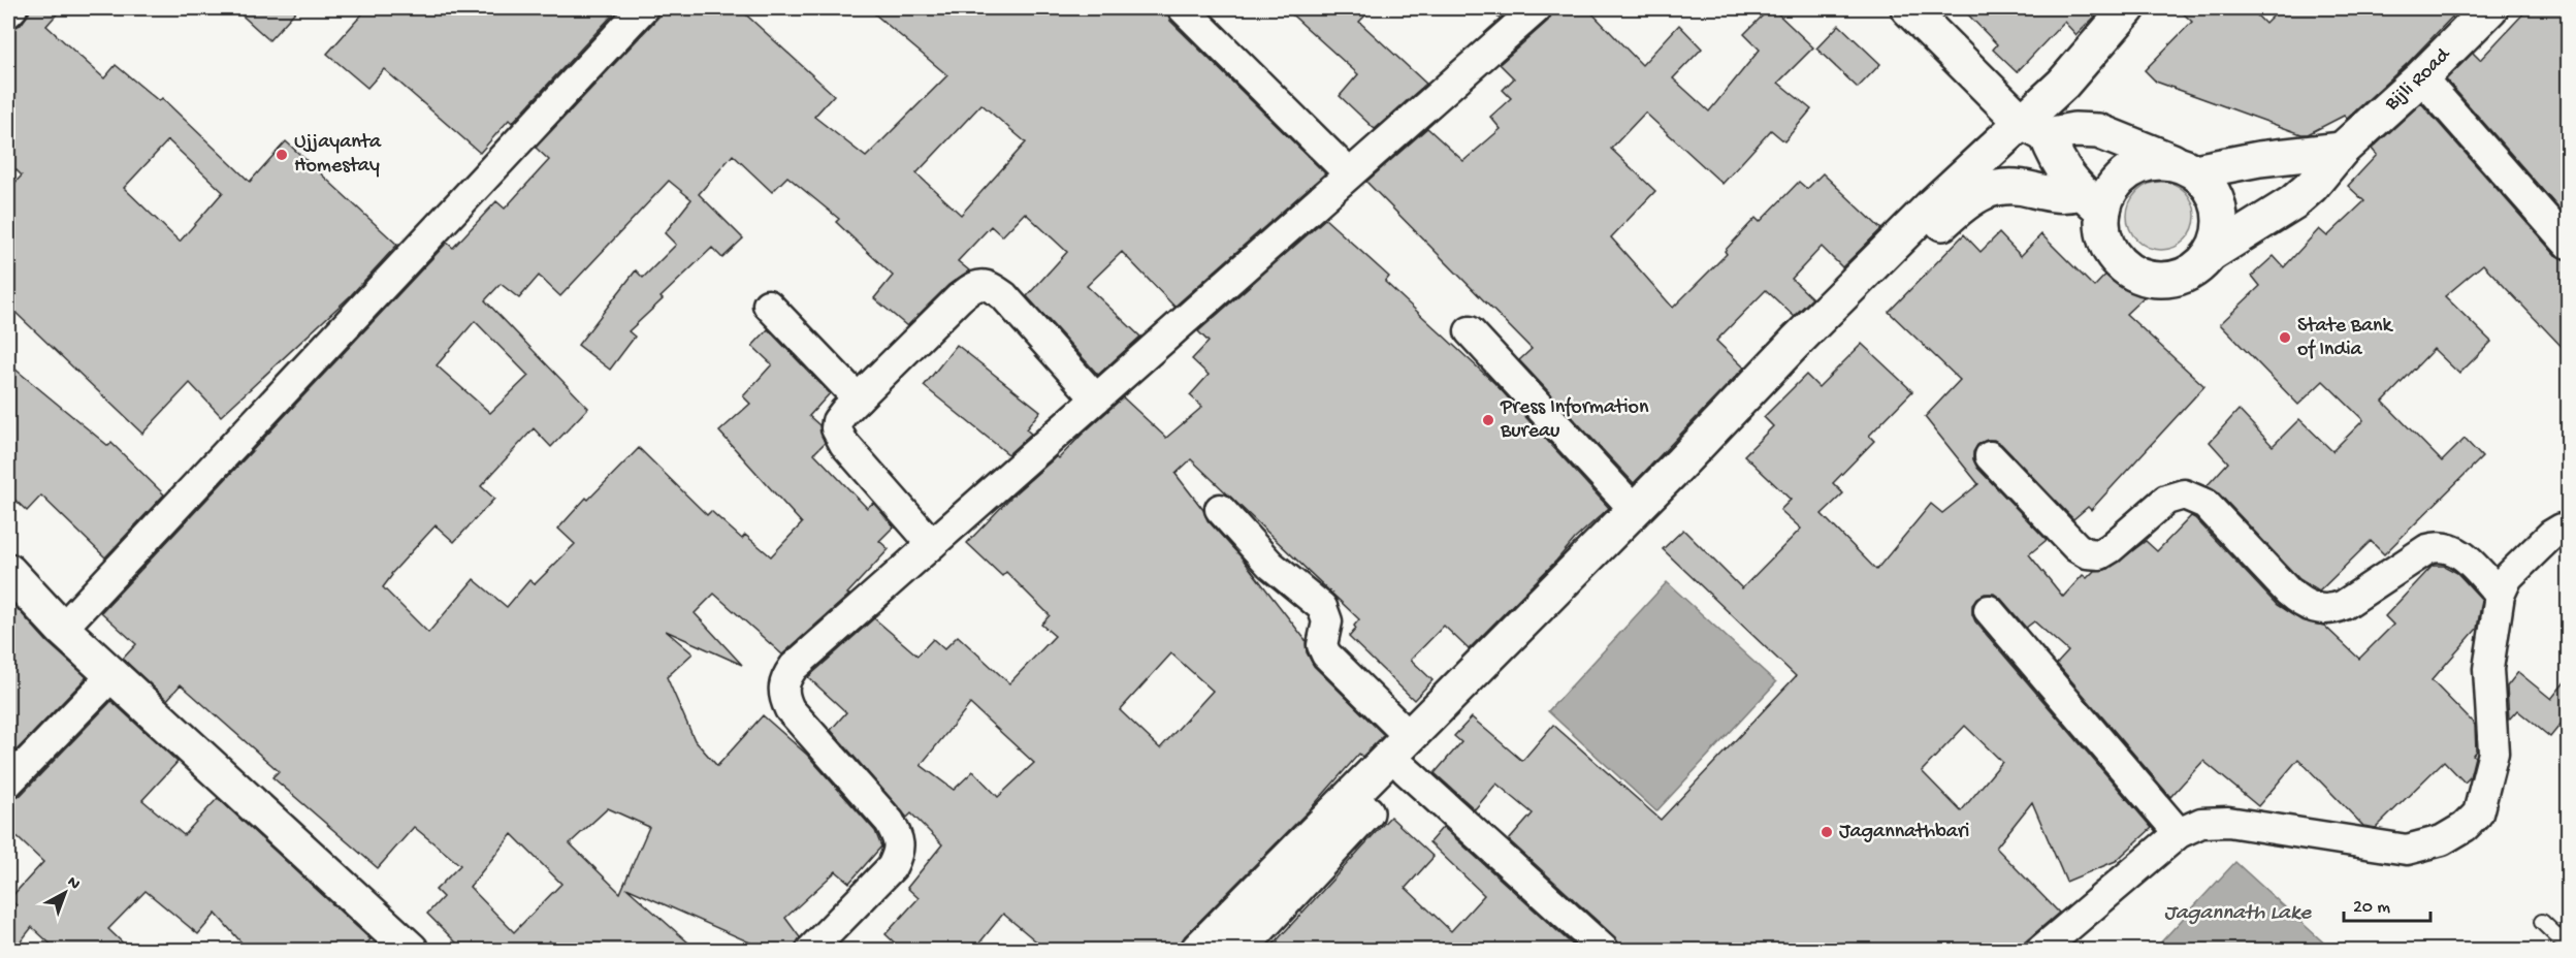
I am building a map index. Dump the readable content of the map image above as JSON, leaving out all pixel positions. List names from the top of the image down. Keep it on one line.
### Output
{"streets":{"street":["Bijli Road"]},"water":["Jagannath Lake"],"places":["Ujjayanta Homestay","State Bank of India","Press Information Bureau","Jagannathbari"],"scale_bar":"20 m","north":"top right"}
